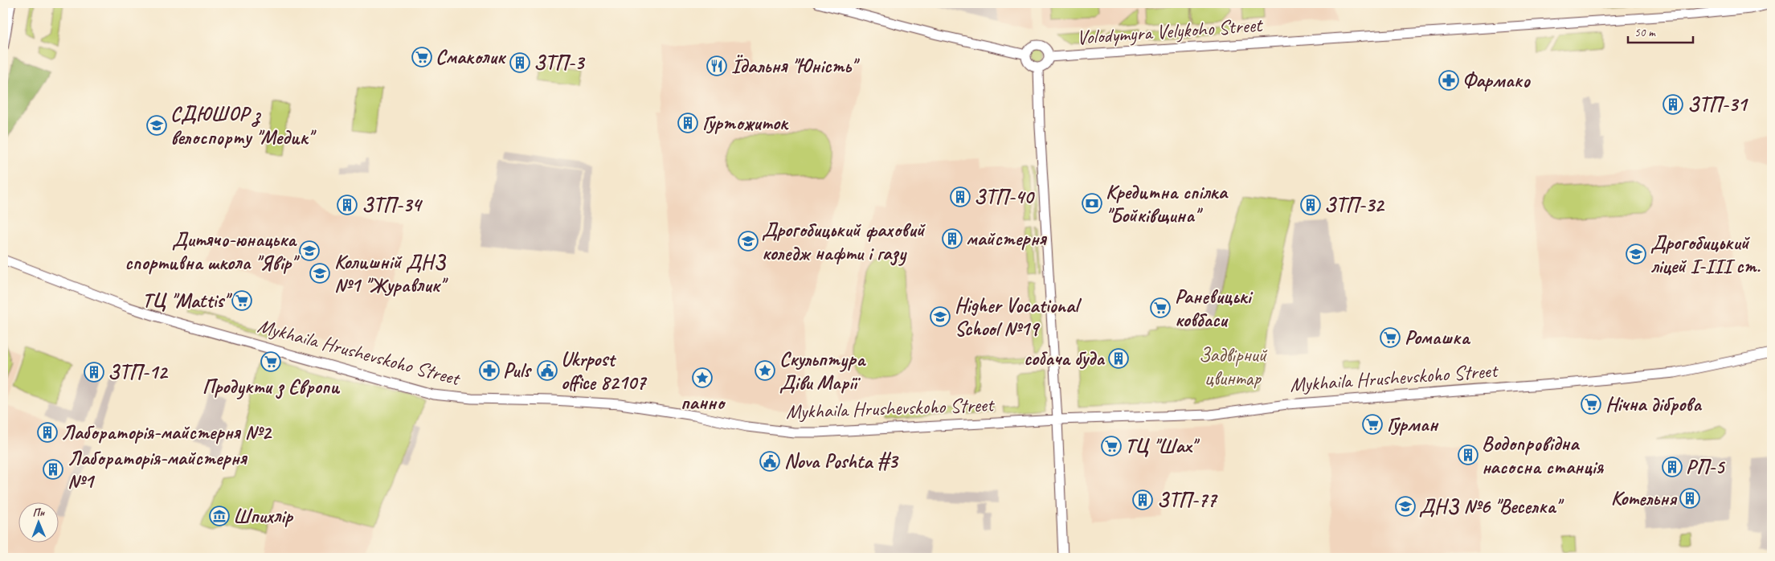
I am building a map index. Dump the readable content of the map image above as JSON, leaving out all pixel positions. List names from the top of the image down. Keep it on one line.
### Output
{"streets":{"street":["Volodymyra Velykoho Street","Mykhaila Hrushevskoho Street"]},"parks":["Задвірний цвинтар"],"places":{"supermarket":["Смаколик","ТЦ \"Mattis\"","Раневицькі ковбаси","Ромашка","Продукти з Європи","Нічна діброва","Гурман","ТЦ \"Шах\""],"building":["ЗТП-3","ЗТП-31","Гуртожиток","ЗТП-40","ЗТП-34","ЗТП-32","майстерня","собача буда","ЗТП-12","Лабораторія-майстерня №2","Водопровідна насосна станція","РП-5","Лабораторія-майстерня №1","Котельня","ЗТП-77"],"restaurant":["Їдальня \"Юність\""],"pharmacy":["Фармако","Puls"],"school or university":["СДЮШОР з велоспорту \"Медик\"","Дрогобицький фаховий коледж нафти і газу","Дитячо-юнацька спортивна школа \"Явір\"","Дрогобицький ліцей І-ІІІ ст.","Колишній ДНЗ №1 \"Журавлик\"","Higher Vocational School №19","ДНЗ №6 \"Веселка\""],"bank":["Кредитна спілка \"Бойківщина\""],"public building":["Ukrpost office 82107","Nova Poshta #3"],"place":["Скульптура Діви Марії","панно"],"museum":["Шпихлір"]},"scale_bar":"50 m","north":"top"}
